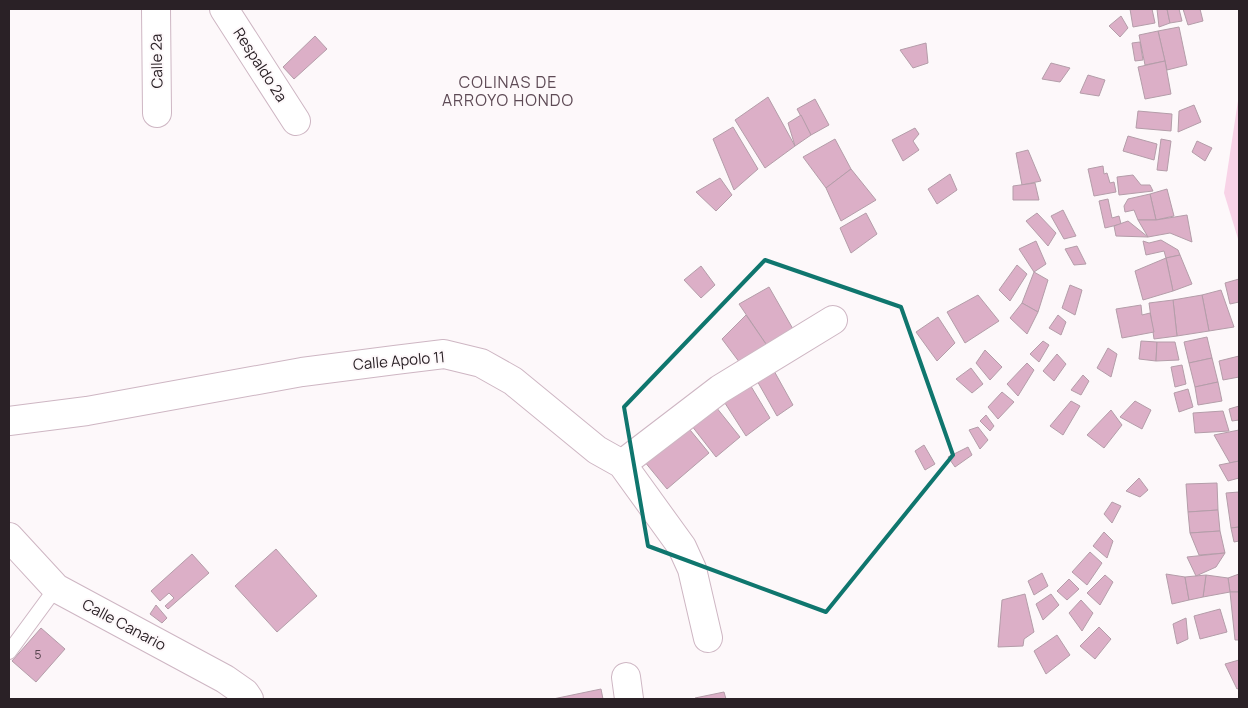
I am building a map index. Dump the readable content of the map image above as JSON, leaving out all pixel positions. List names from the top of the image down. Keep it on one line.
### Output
{"streets":{"street":["Calle 2a","Respaldo 2a","Calle Apolo 11","Calle Canario"]},"districts":["COLINAS DE ARROYO HONDO"],"house_numbers":["5"]}
